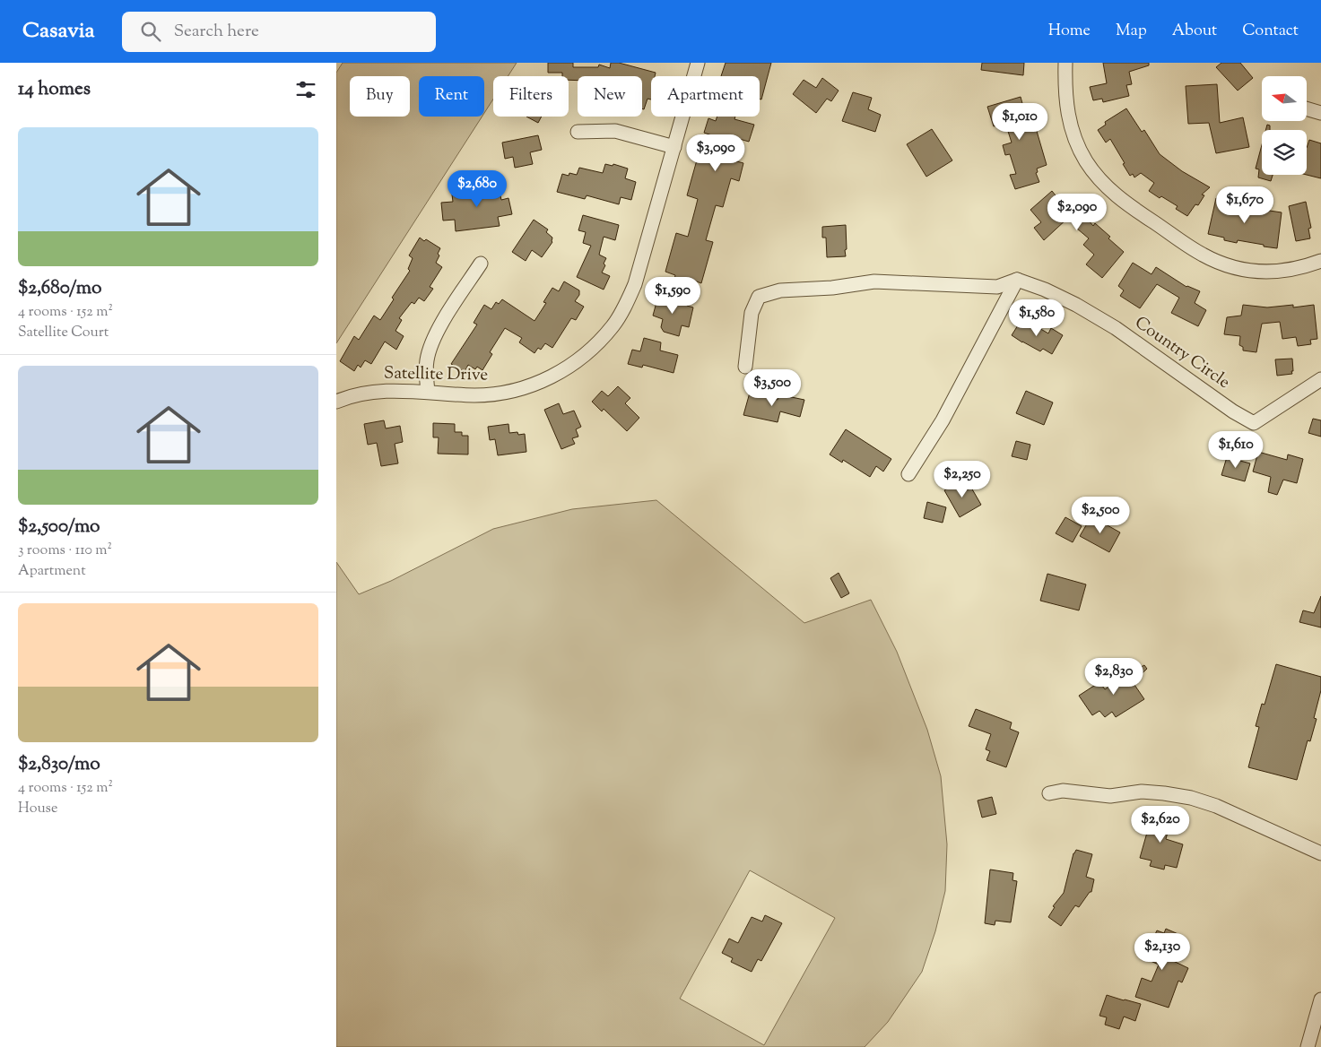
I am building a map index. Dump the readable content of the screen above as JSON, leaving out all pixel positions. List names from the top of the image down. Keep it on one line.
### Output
{"streets":{"street":["Country Circle","Satellite Drive"]},"north":"left","page":{"header":"Casavia","search":"Search here","nav":["Home","Map","About","Contact"],"heading":"14 homes","chip":["Buy","Rent","Filters","New","Apartment"],"price":["$1,010","$3,090","$2,680","$1,670","$2,090","$1,590","$1,580","$3,500","$1,610","$2,250","$2,500","$2,830","$2,620","$2,130"],"list":[{"name":"$2,680/mo","note":"4 rooms · 152 m² · Satellite Court"},{"name":"$2,500/mo","note":"3 rooms · 110 m² · Apartment"},{"name":"$2,830/mo","note":"4 rooms · 152 m² · House"}]}}
